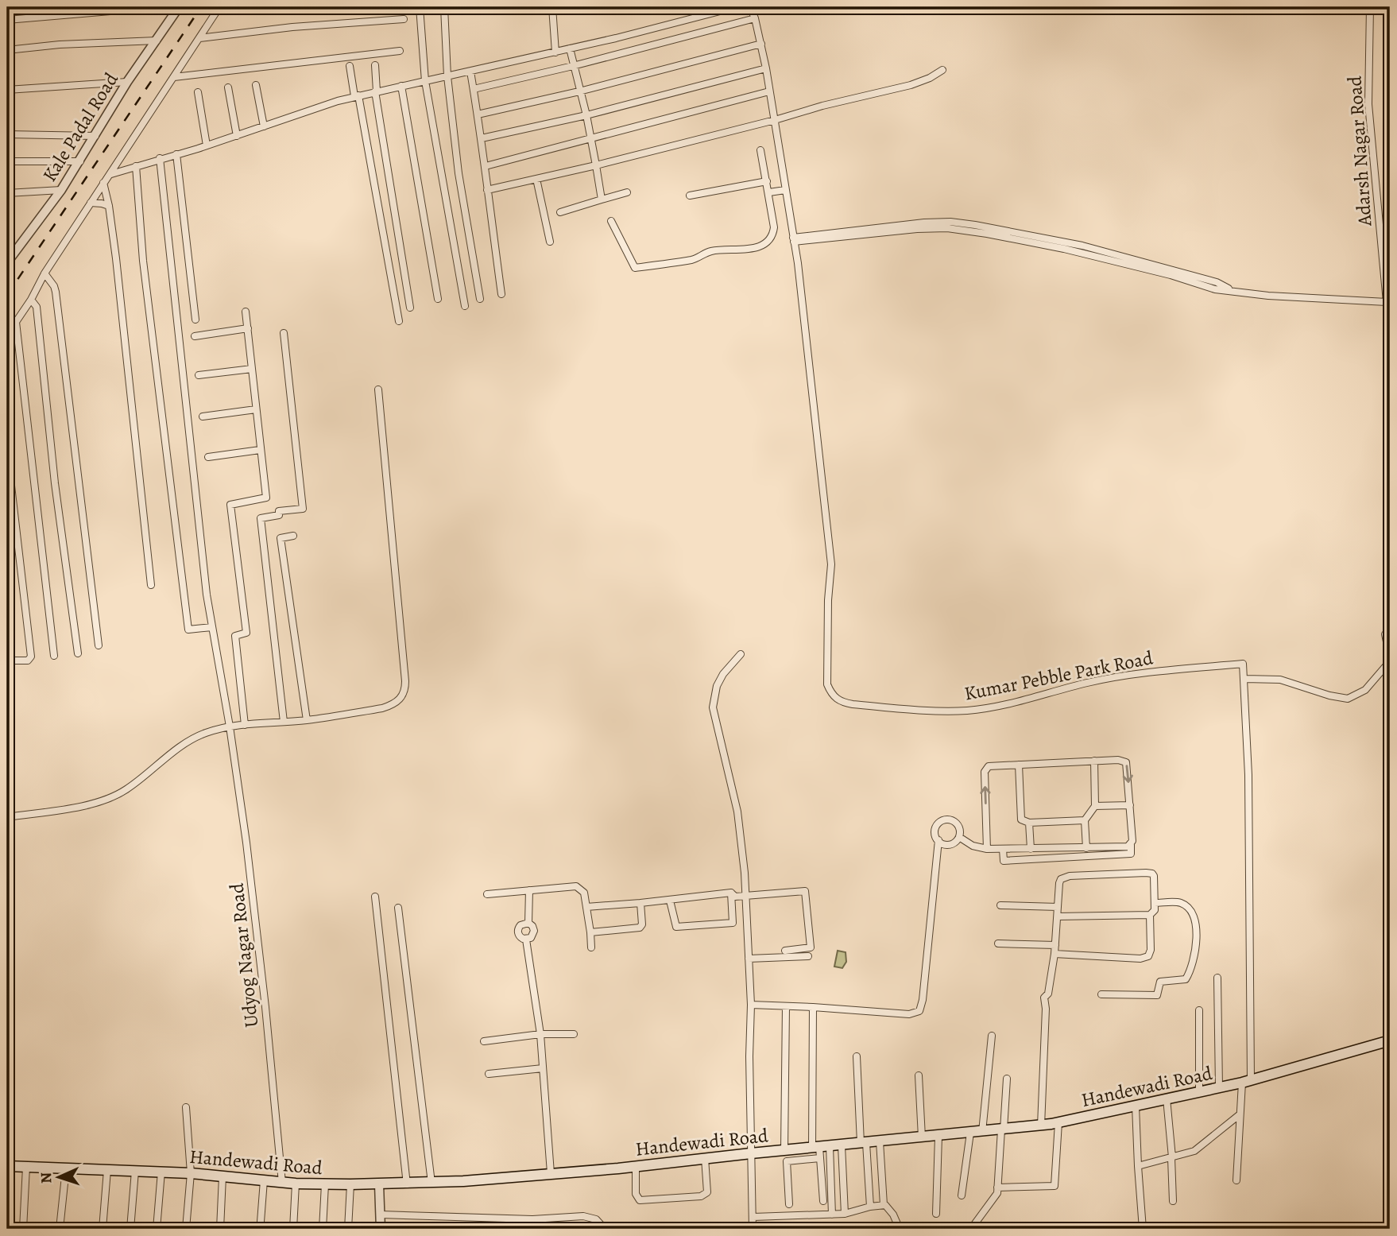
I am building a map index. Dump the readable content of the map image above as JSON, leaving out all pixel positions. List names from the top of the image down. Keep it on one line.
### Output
{"streets":{"main road":["Handewadi Road"],"street":["Kale Padal Road","Adarsh Nagar Road","Kumar Pebble Park Road","Udyog Nagar Road"]},"crossings":[["Adarsh Nagar Road","Kumar Pebble Park Road"],["Udyog Nagar Road","Handewadi Road"]],"north":"left"}
